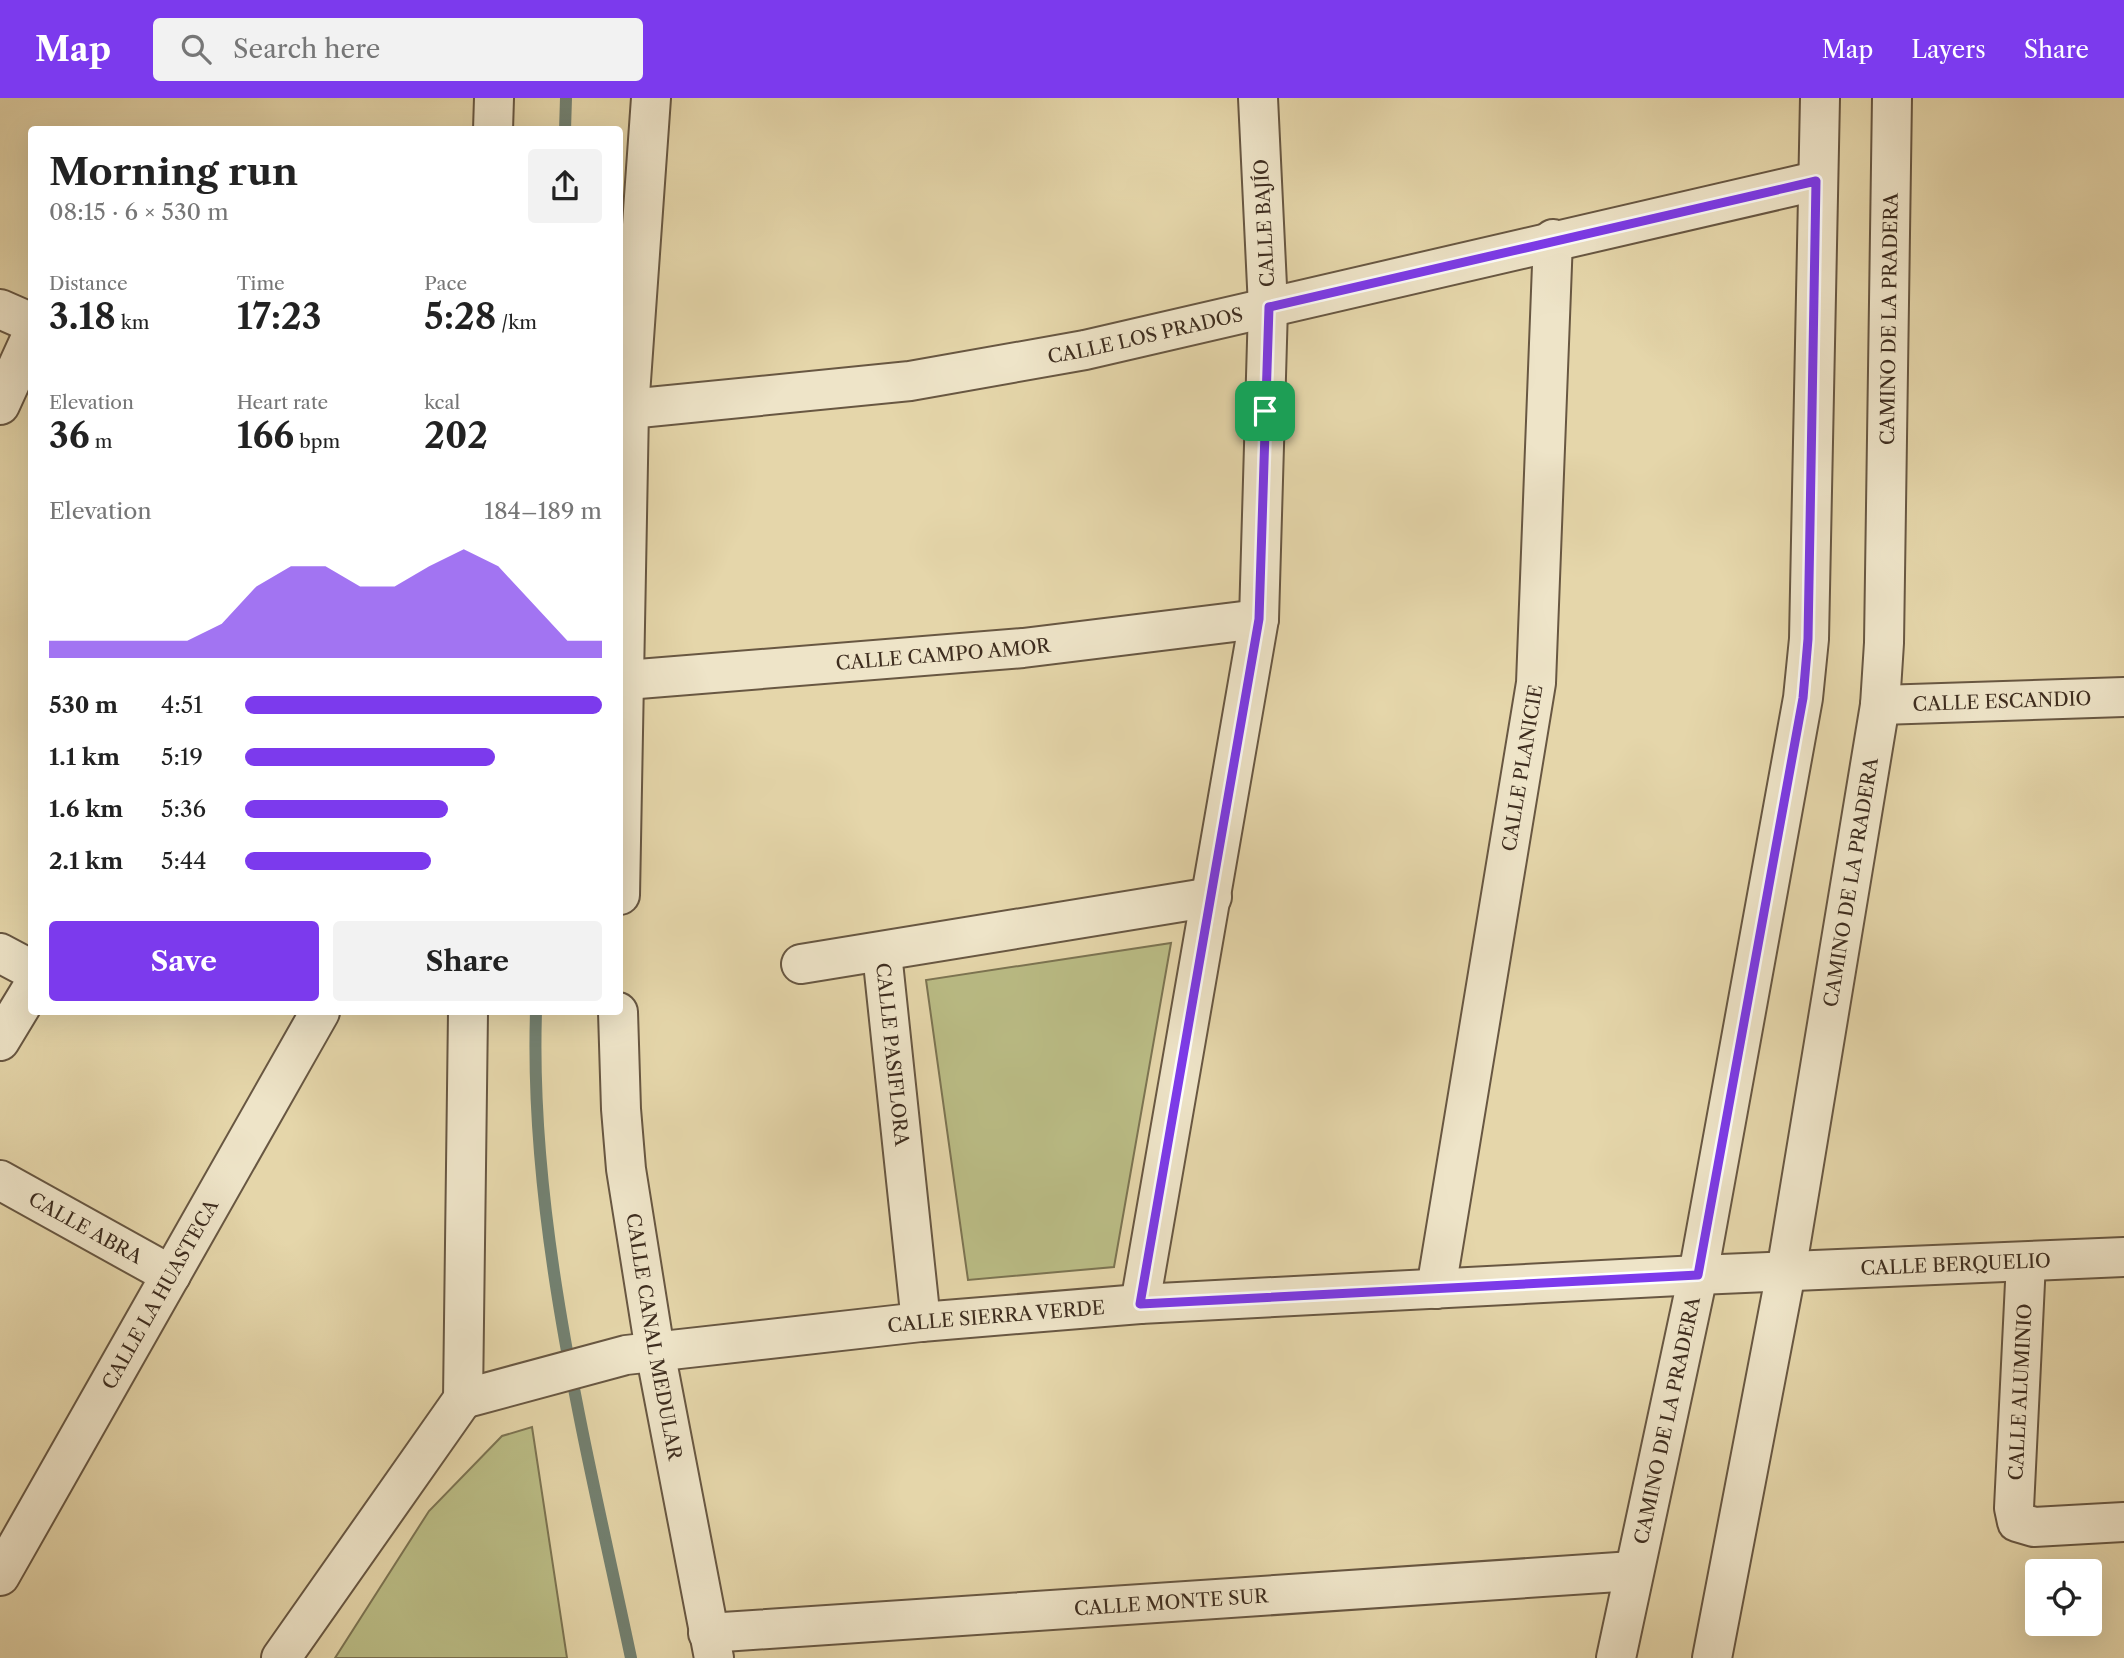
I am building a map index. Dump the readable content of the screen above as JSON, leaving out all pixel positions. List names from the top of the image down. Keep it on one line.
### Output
{"streets":{"street":["CALLE BAJÍO","CAMINO DE LA PRADERA","CALLE LOS PRADOS","CALLE CAMPO AMOR","CALLE ESCANDIO","CALLE PLANICIE","CALLE PASIFLORA","CALLE ABRA","CALLE BERQUELIO","CALLE LA HUASTECA","CALLE SIERRA VERDE","CALLE CANAL MEDULAR","CALLE ALUMINIO","CALLE MONTE SUR"]},"crossings":[["CALLE BAJÍO","CALLE LOS PRADOS"],["CALLE BAJÍO","CALLE CAMPO AMOR"],["CALLE BAJÍO","CALLE PASIFLORA"],["CALLE BAJÍO","CALLE SIERRA VERDE"],["CAMINO DE LA PRADERA","CALLE LOS PRADOS"],["CAMINO DE LA PRADERA","CALLE ESCANDIO"],["CAMINO DE LA PRADERA","CALLE BERQUELIO"],["CAMINO DE LA PRADERA","CALLE SIERRA VERDE"],["CAMINO DE LA PRADERA","CALLE MONTE SUR"],["CALLE LOS PRADOS","CALLE PLANICIE"],["CALLE PLANICIE","CALLE SIERRA VERDE"],["CALLE PASIFLORA","CALLE SIERRA VERDE"],["CALLE ABRA","CALLE LA HUASTECA"],["CALLE BERQUELIO","CALLE SIERRA VERDE"],["CALLE BERQUELIO","CALLE ALUMINIO"],["CALLE SIERRA VERDE","CALLE CANAL MEDULAR"],["CALLE CANAL MEDULAR","CALLE MONTE SUR"]],"page":{"header":"Map","search":"Search here","nav":["Map","Layers","Share"],"heading":["Morning run","08:15 · 6 × 530 m"],"stats":[["Distance","3.18 km"],["Time","17:23"],["Pace","5:28 /km"],["Elevation","36 m"],["Heart rate","166 bpm"],["kcal","202"]],"chart":["Elevation","184–189 m"],"list":[{"name":"530 m","note":"4:51"},{"name":"1.1 km","note":"5:19"},{"name":"1.6 km","note":"5:36"},{"name":"2.1 km","note":"5:44"}],"buttons":["Save","Share"]}}
